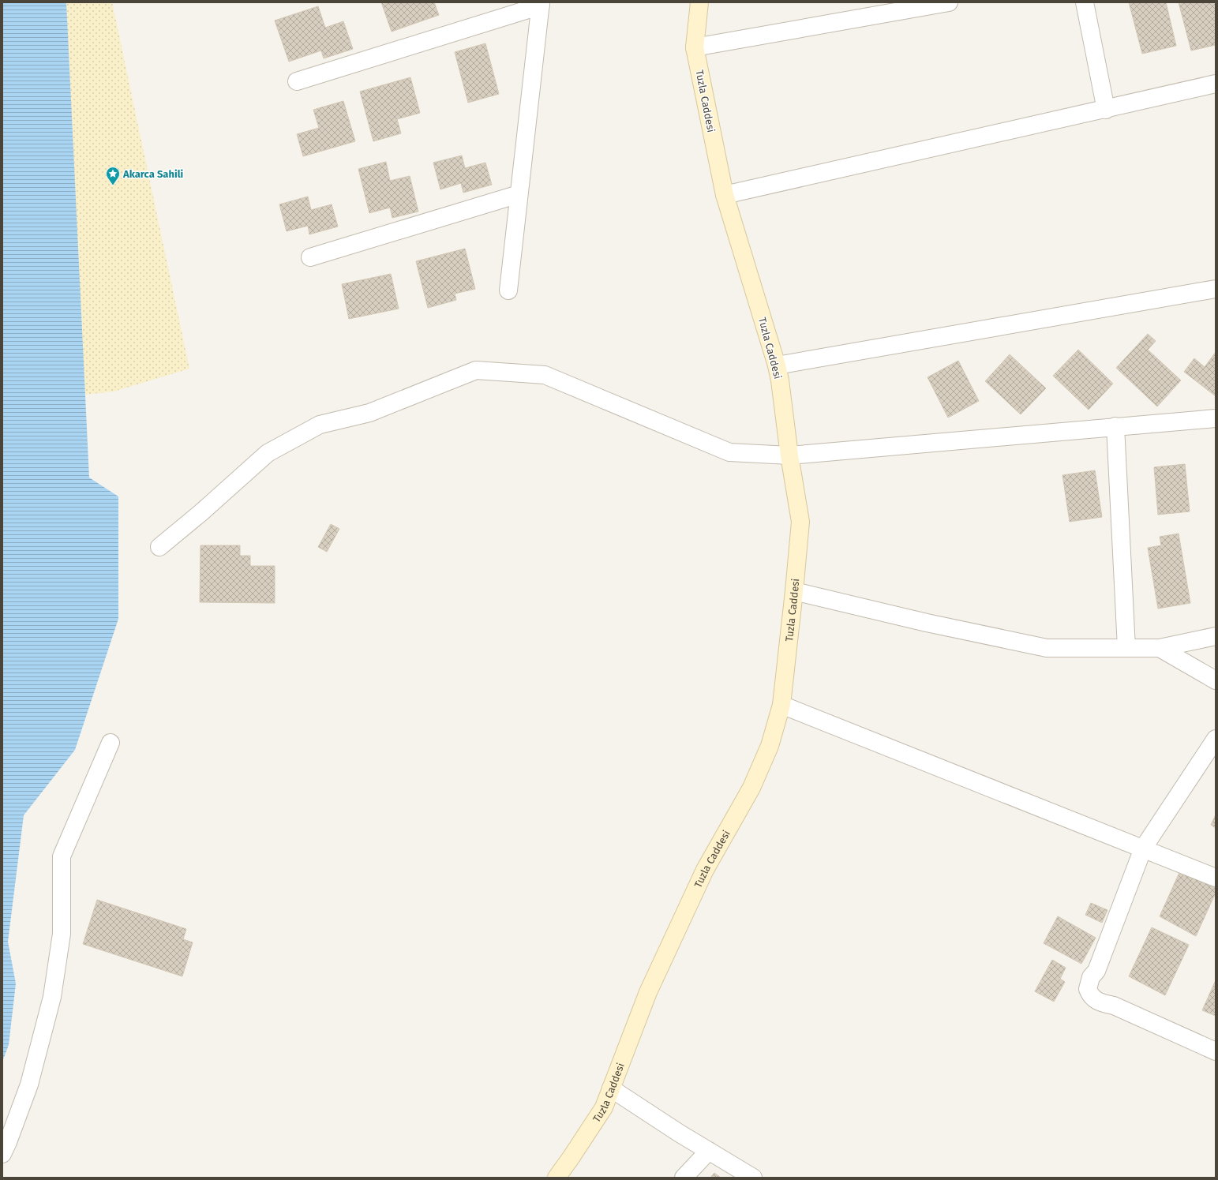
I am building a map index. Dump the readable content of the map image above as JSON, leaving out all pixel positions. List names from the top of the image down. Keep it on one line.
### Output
{"streets":{"main road":["Tuzla Caddesi"]},"places":{"place":["Akarca Sahili"]}}
